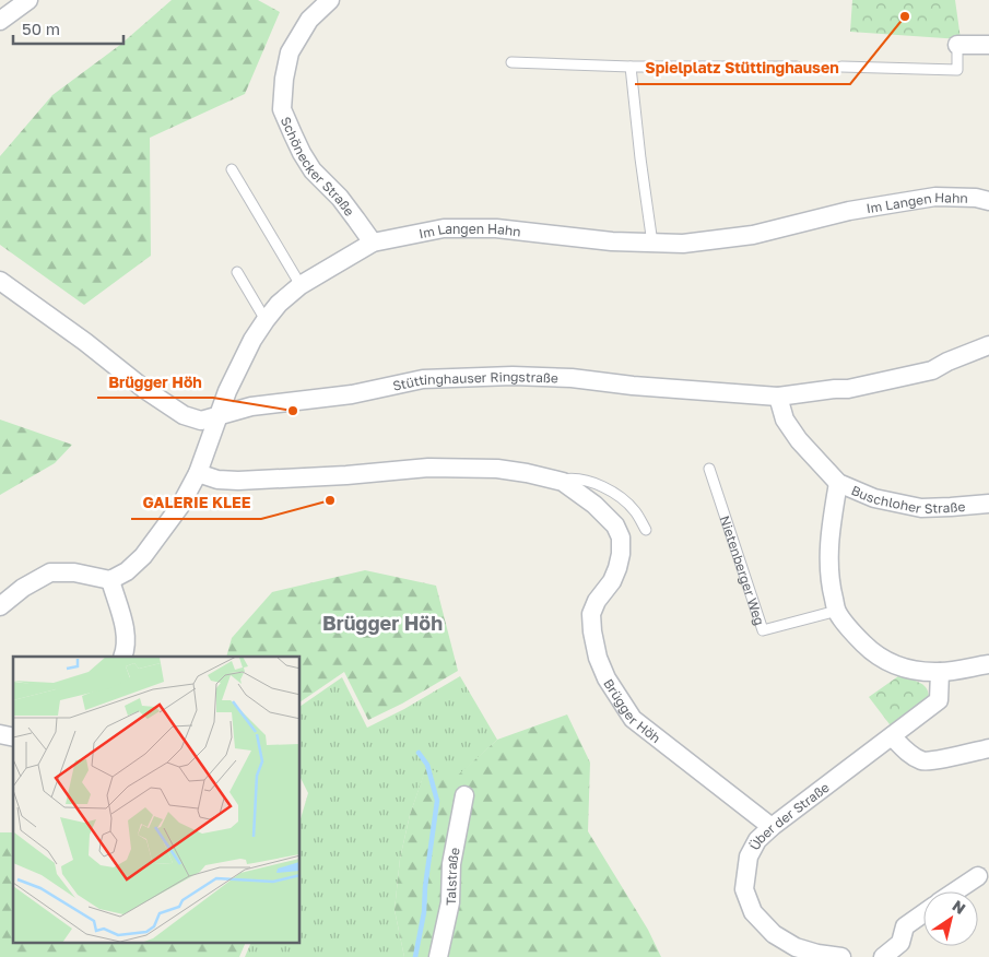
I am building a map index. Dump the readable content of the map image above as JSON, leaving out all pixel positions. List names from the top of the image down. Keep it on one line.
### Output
{"streets":{"street":["Schönecker Straße","Im Langen Hahn","Stüttinghauser Ringstraße","Buschloher Straße","Brügger Höh","Über der Straße","Talstraße"],"lane":["Nietenberger Weg"]},"crossings":[["Schönecker Straße","Im Langen Hahn"],["Im Langen Hahn","Stüttinghauser Ringstraße"],["Im Langen Hahn","Brügger Höh"],["Stüttinghauser Ringstraße","Buschloher Straße"],["Brügger Höh","Über der Straße"]],"districts":["Brügger Höh"],"places":["Spielplatz Stüttinghausen","Brügger Höh","GALERIE KLEE"],"scale_bar":"50 m","north":"top right"}
